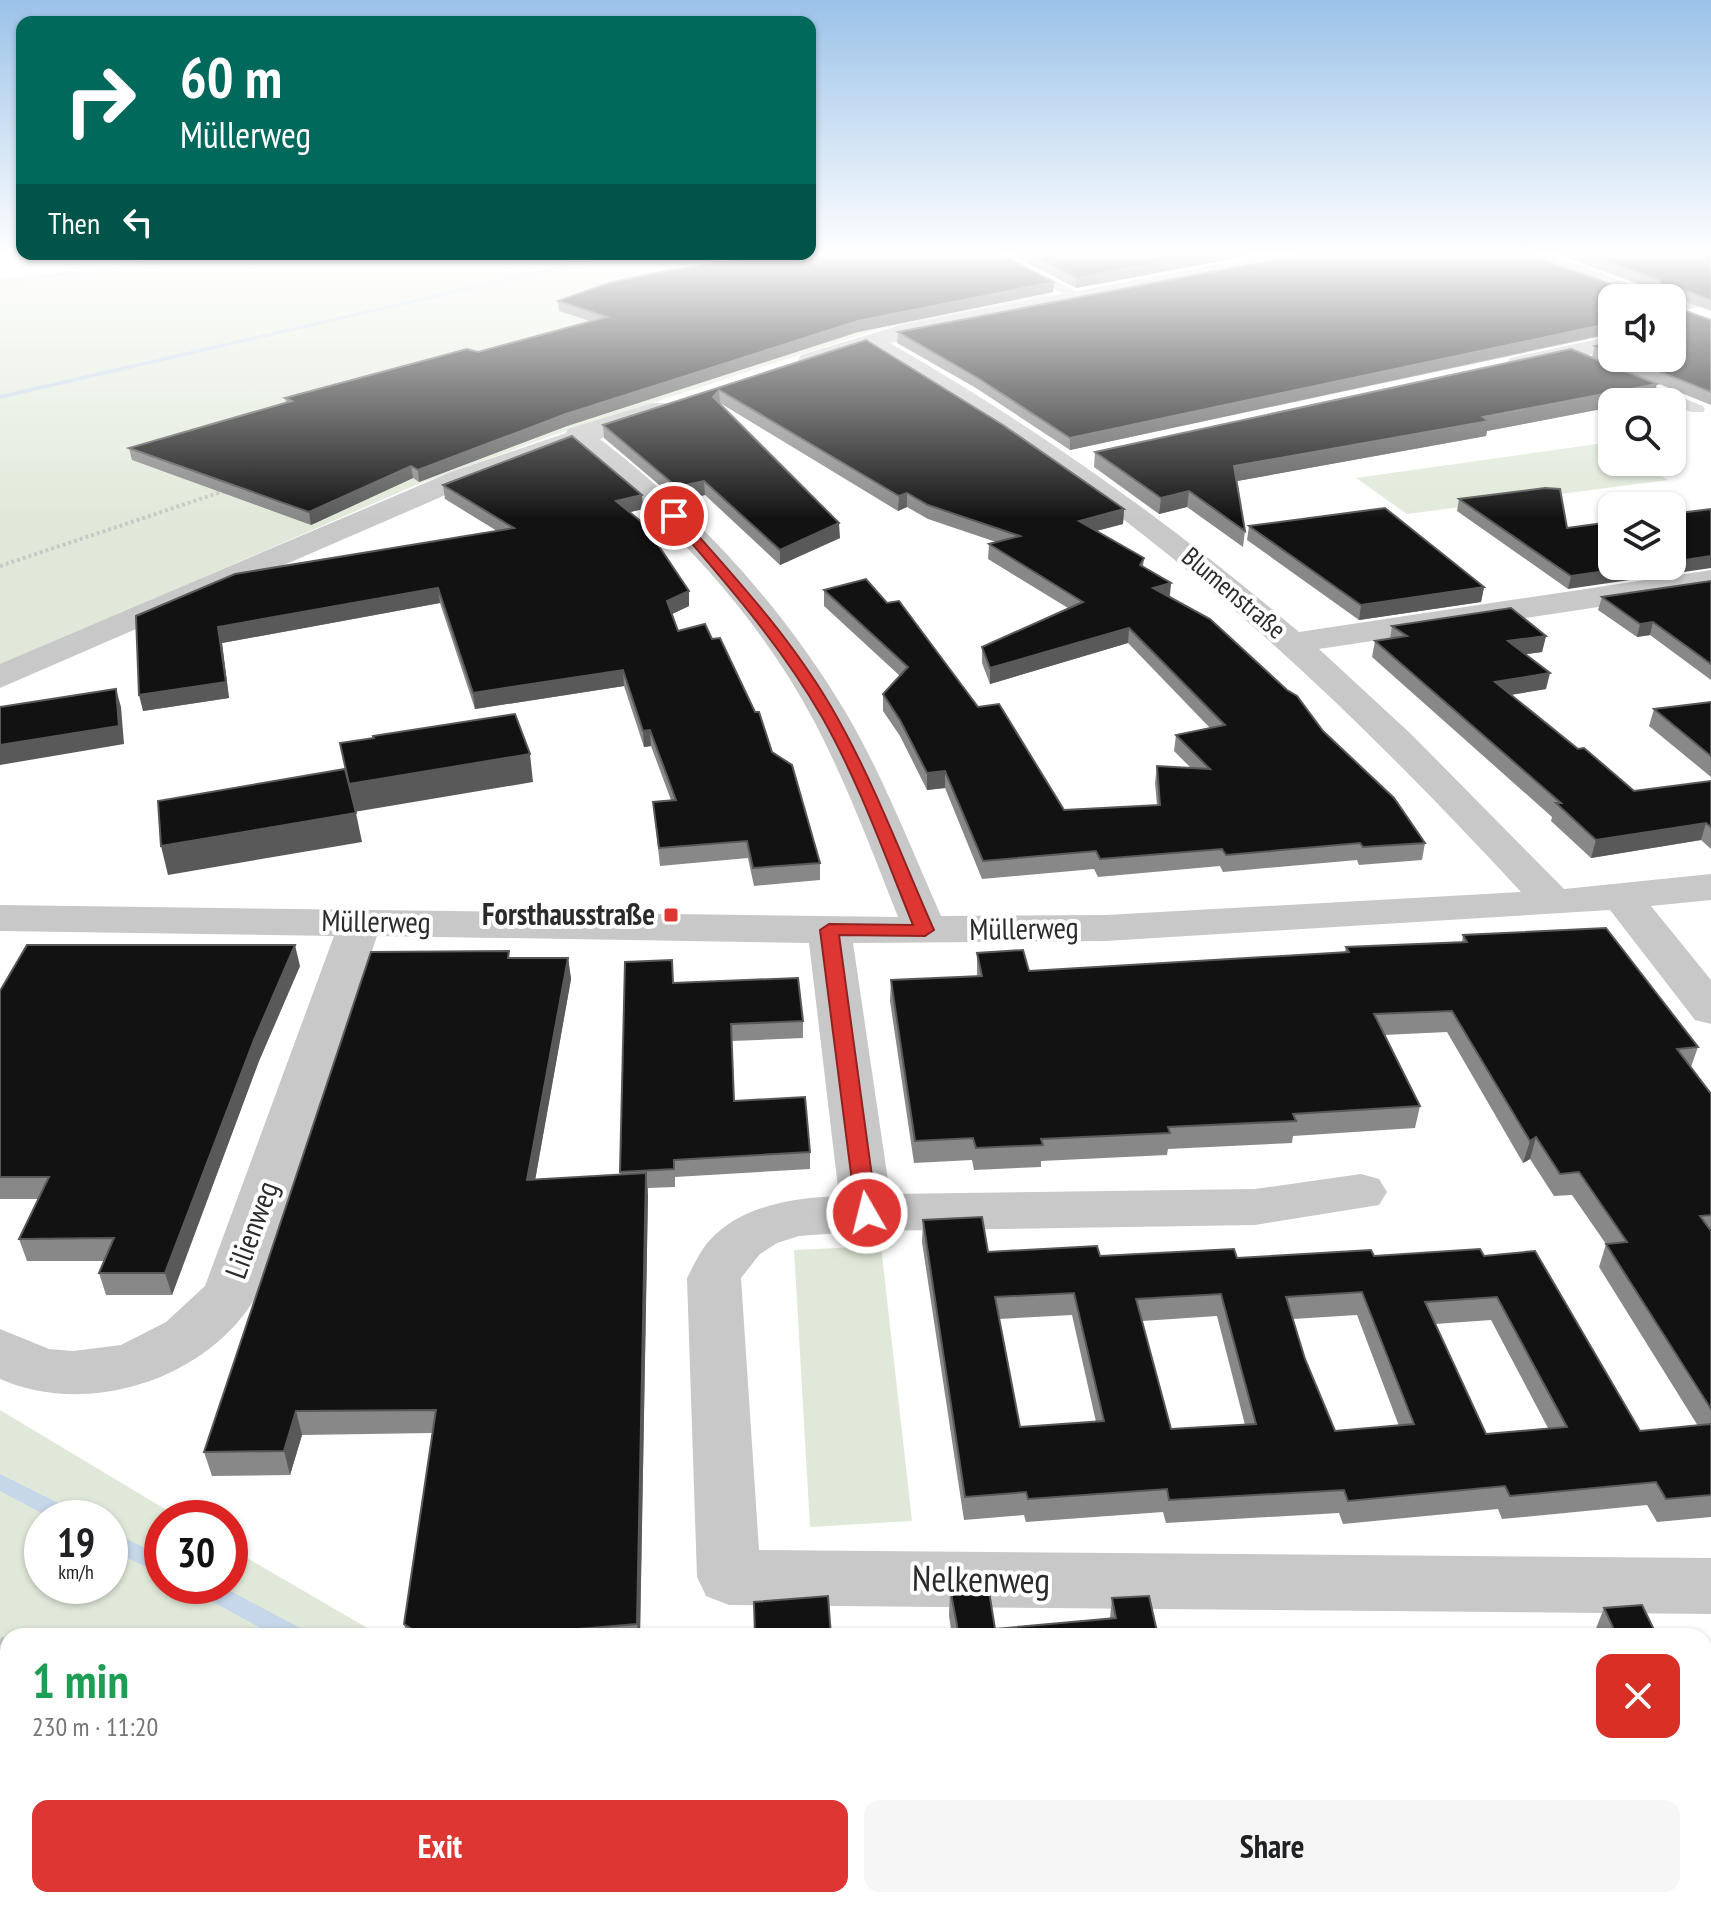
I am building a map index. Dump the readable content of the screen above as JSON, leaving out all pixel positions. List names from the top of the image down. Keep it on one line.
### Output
{"streets":{"street":["Blumenstraße","Müllerweg","Lilienweg","Nelkenweg"]},"crossings":[["Blumenstraße","Müllerweg"],["Müllerweg","Lilienweg"]],"places":{"transit":["Forsthausstraße"]},"page":{"turn":["60 m","Müllerweg"],"then":"Then","speed":"19 km/h","limit":"30","heading":["1 min","230 m · 11:20"],"buttons":["Exit","Share"]}}
